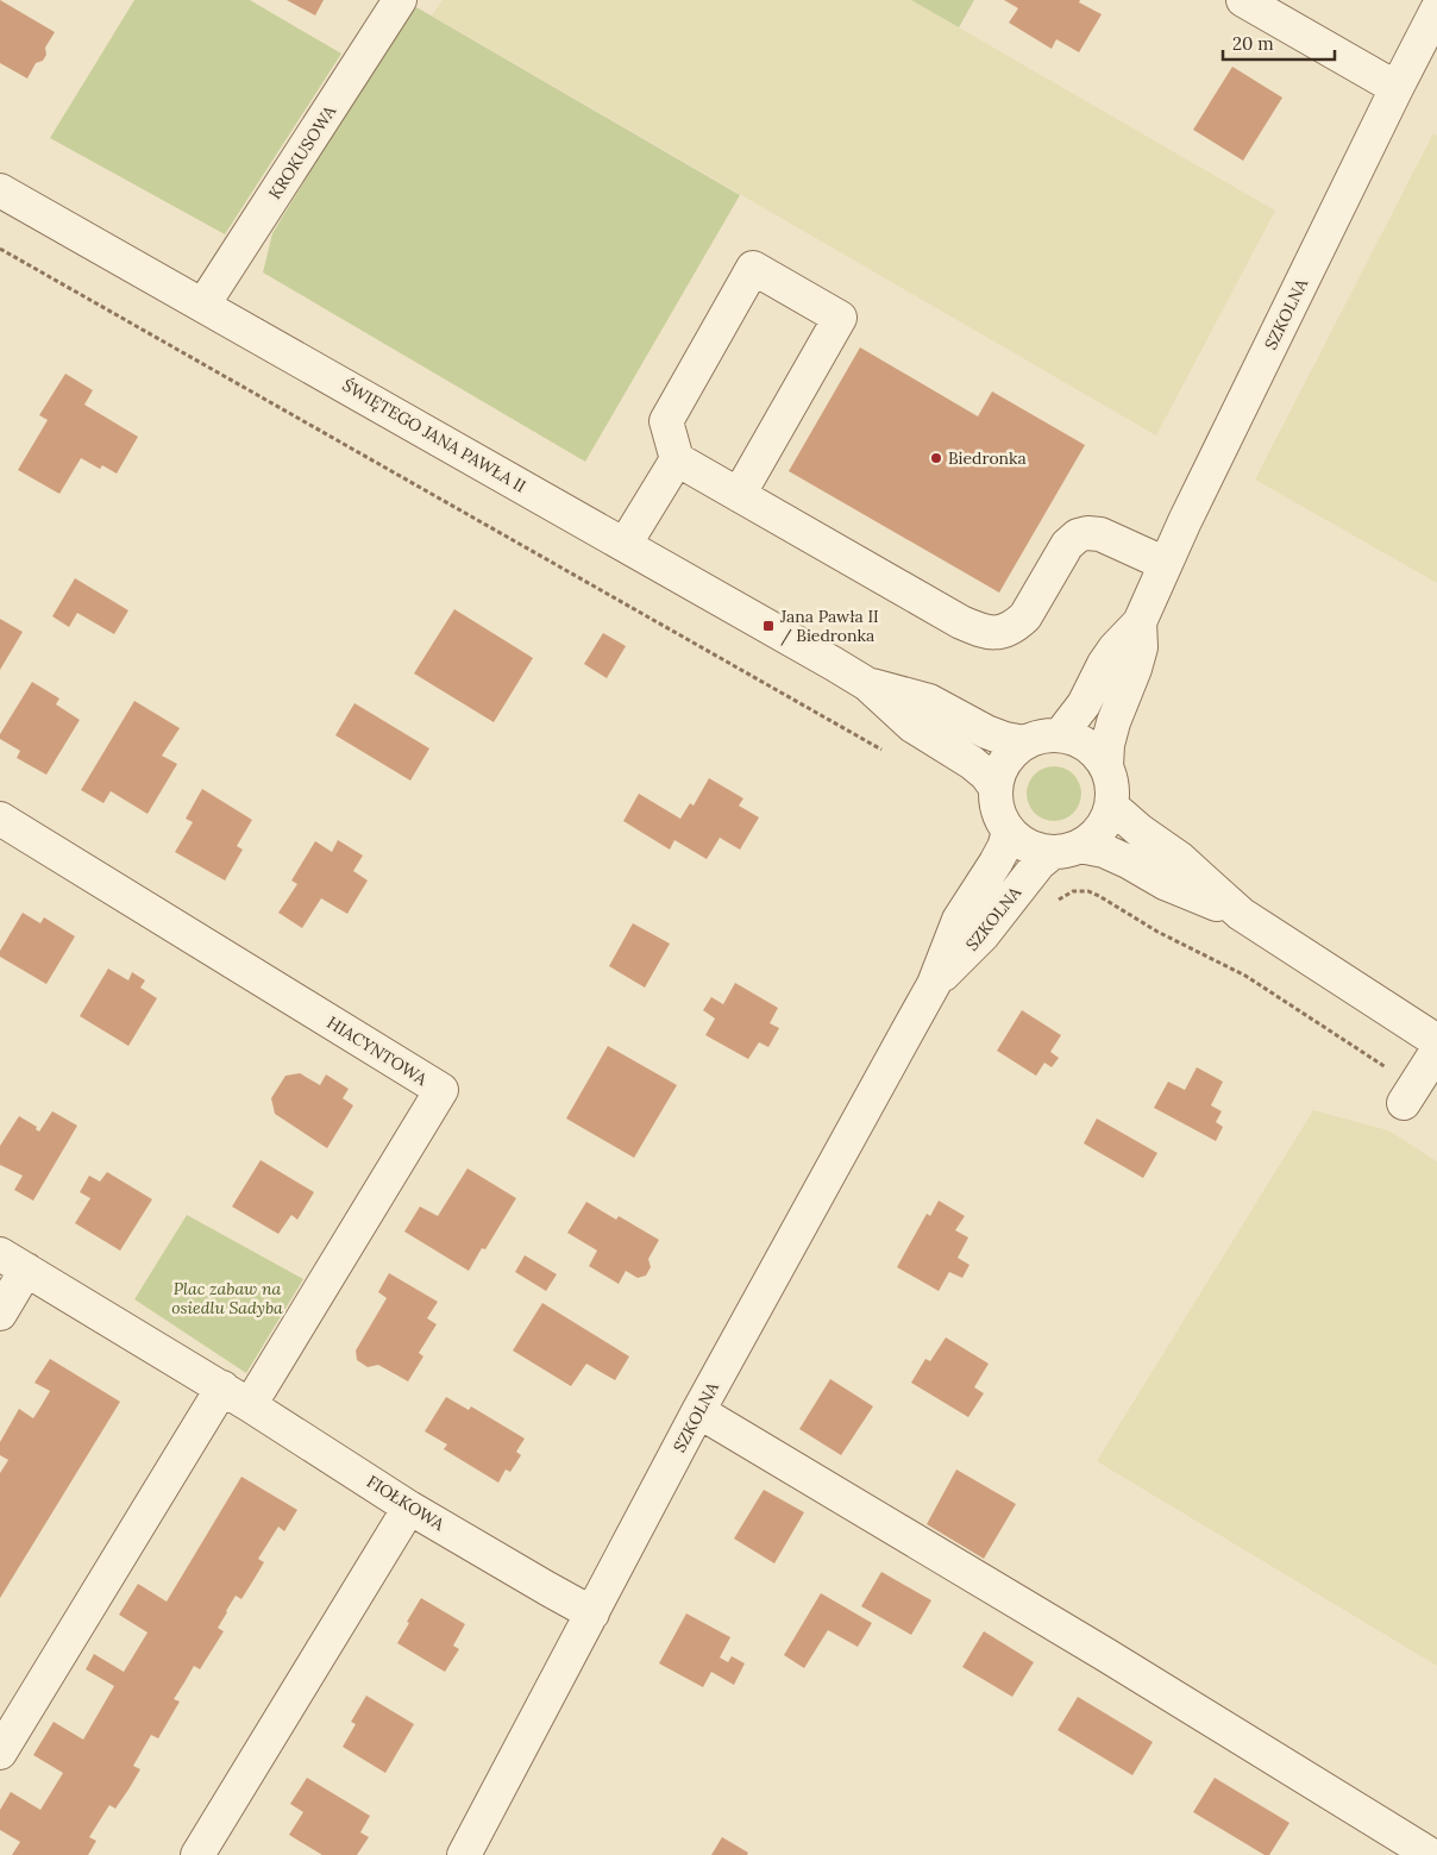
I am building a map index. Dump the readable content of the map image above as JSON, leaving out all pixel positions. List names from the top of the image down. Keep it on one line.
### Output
{"streets":{"street":["KROKUSOWA","SZKOLNA","ŚWIĘTEGO JANA PAWŁA II","HIACYNTOWA","FIOŁKOWA"]},"crossings":[["KROKUSOWA","ŚWIĘTEGO JANA PAWŁA II"],["SZKOLNA","ŚWIĘTEGO JANA PAWŁA II"],["SZKOLNA","FIOŁKOWA"],["HIACYNTOWA","FIOŁKOWA"]],"parks":["Plac zabaw na osiedlu Sadyba"],"places":{"other":["Biedronka"],"transit":["Jana Pawła II / Biedronka"]},"scale_bar":"20 m"}
